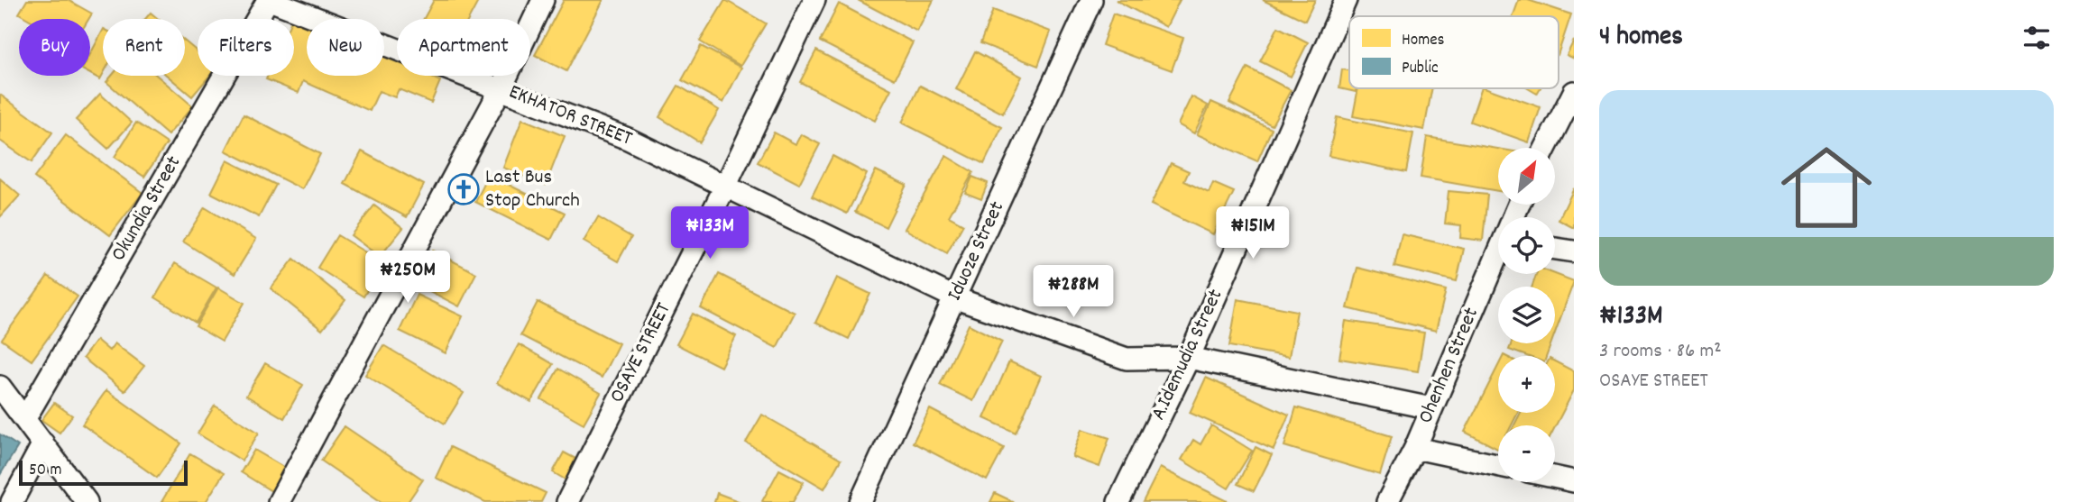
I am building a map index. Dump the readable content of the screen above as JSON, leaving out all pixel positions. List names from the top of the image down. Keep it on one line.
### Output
{"streets":{"street":["EKHATOR STREET","Okundia Street","Iduoze Street","OSAYE STREET","A.Idemudia Street","Ohenhen Street"]},"crossings":[["EKHATOR STREET","Okundia Street"],["EKHATOR STREET","Iduoze Street"],["EKHATOR STREET","OSAYE STREET"],["EKHATOR STREET","A.Idemudia Street"],["EKHATOR STREET","Ohenhen Street"]],"places":{"church":["Last Bus Stop Church"]},"legend":["Homes","Public"],"scale_bar":"50 m","north":"top right","page":{"heading":"4 homes","chip":["Buy","Rent","Filters","New","Apartment"],"list":[{"name":"₦133M","note":"3 rooms · 86 m² · OSAYE STREET"}],"map_buttons":["+","−"],"price":["₦133M","₦151M","₦250M","₦288M"],"scale":"50 m"}}
